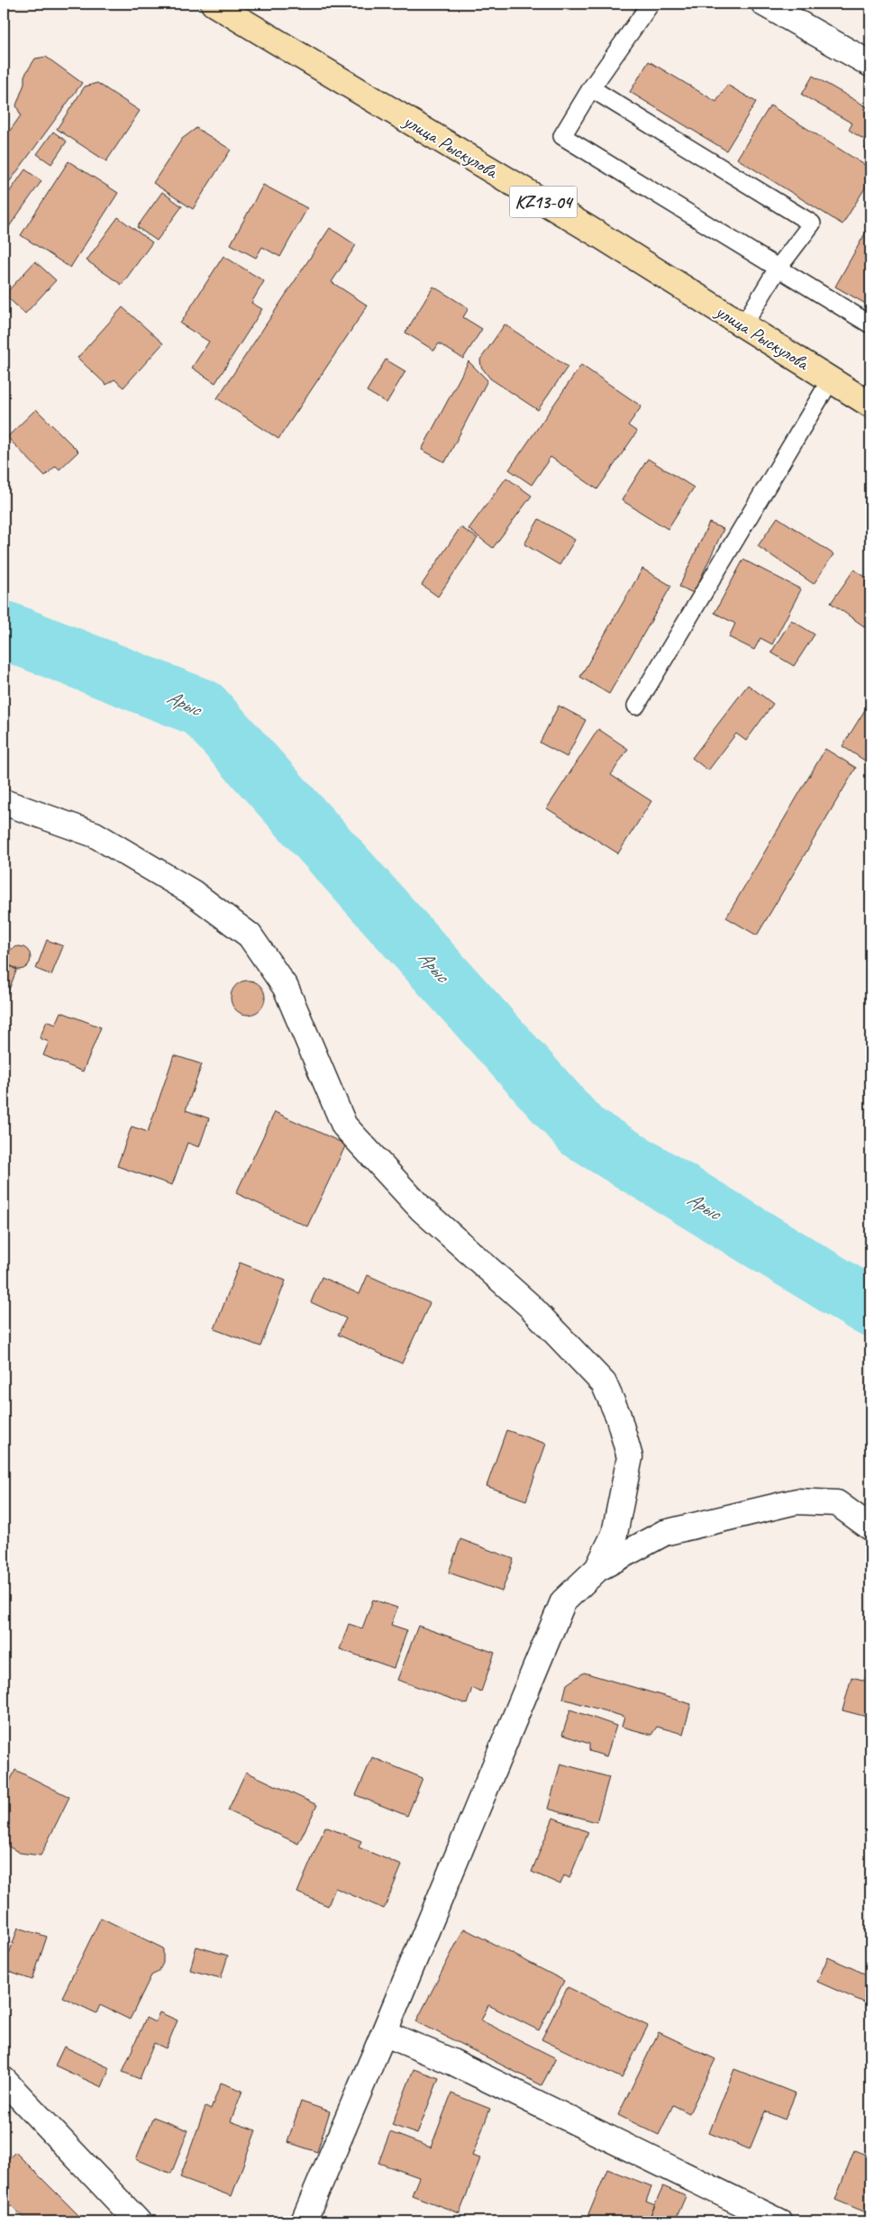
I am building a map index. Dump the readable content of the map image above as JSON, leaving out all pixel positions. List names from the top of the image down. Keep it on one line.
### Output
{"streets":{"main road":["улица Рыскулова","KZ13-04"]},"water":["Арыс"]}
